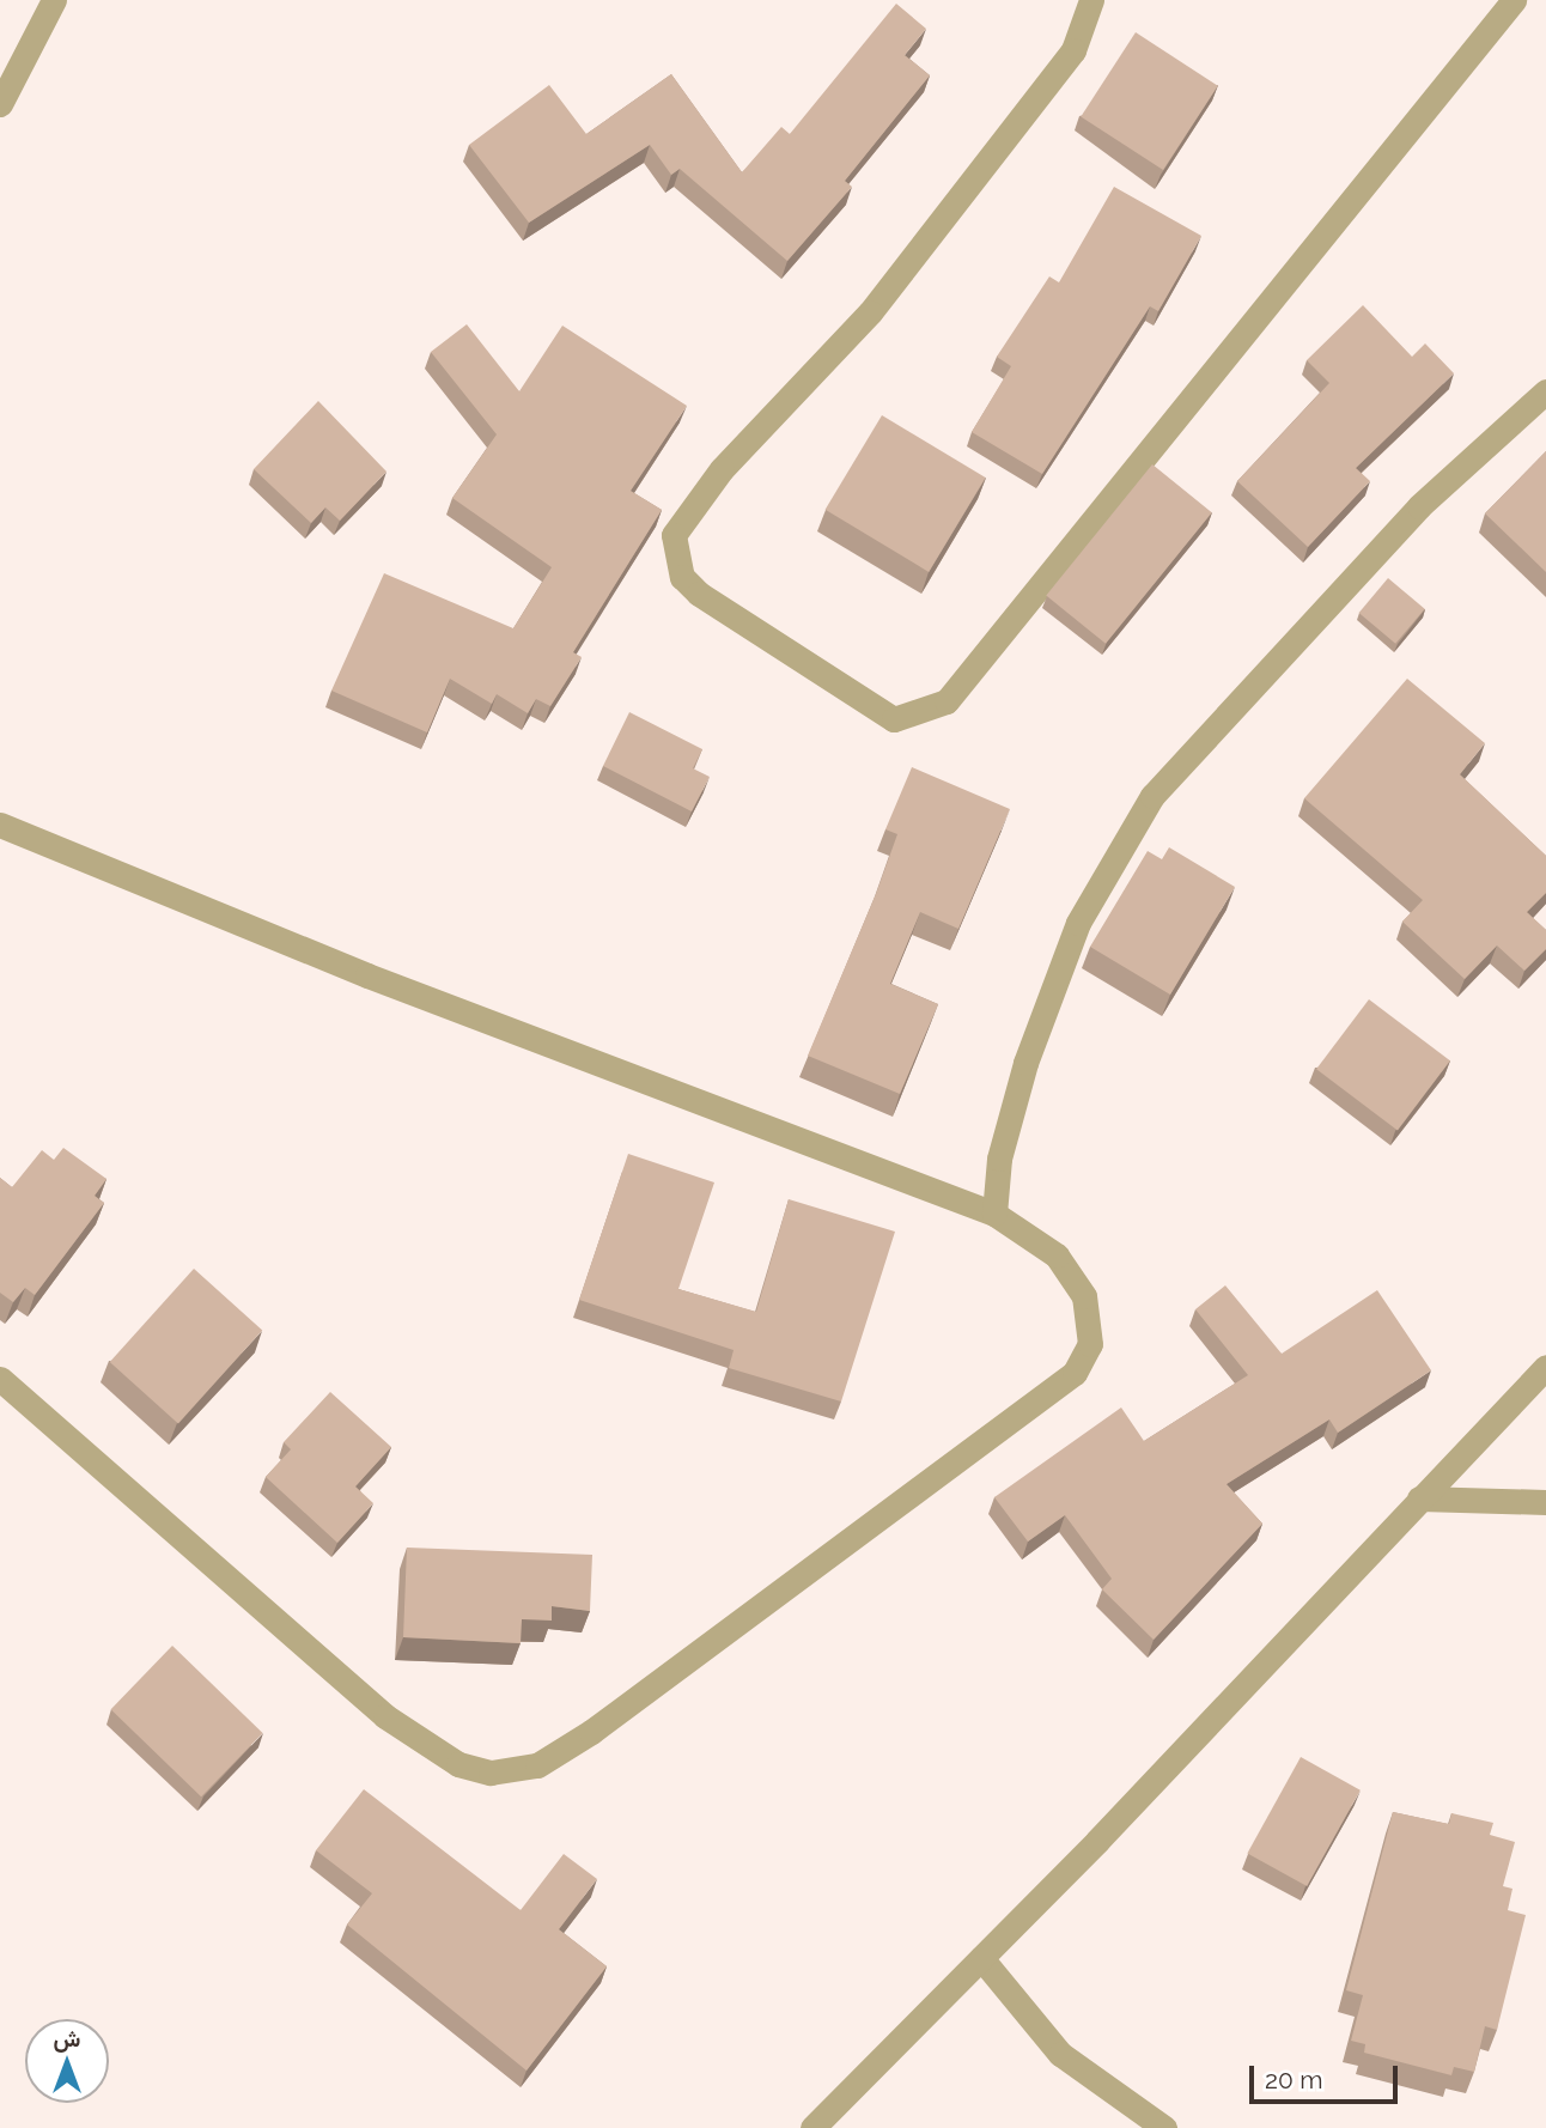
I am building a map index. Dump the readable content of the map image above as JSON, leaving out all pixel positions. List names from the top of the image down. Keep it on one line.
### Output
{"scale_bar":"20 m","north":"top"}
